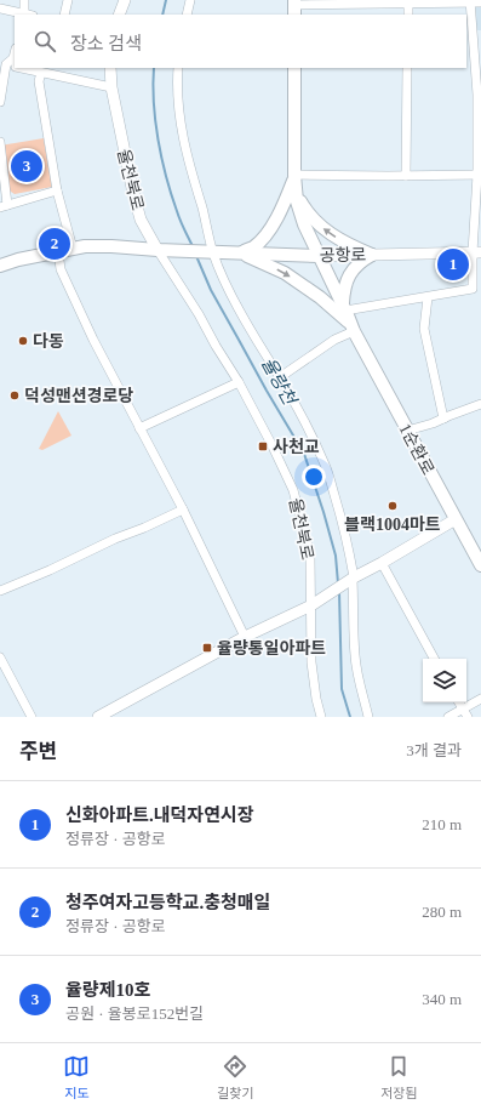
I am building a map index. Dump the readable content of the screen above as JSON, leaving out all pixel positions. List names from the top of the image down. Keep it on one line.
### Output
{"streets":{"main road":["공항로","1순환로"],"street":["율천북로"]},"crossings":[["율천북로","공항로"],["공항로","1순환로"]],"water":["율량천"],"places":{"other":["다동","덕성맨션경로당","블랙1004마트"],"transit":["사천교","율량통일아파트"]},"page":{"search":"장소 검색","pins":["3","2","1"],"heading":["주변","3개 결과"],"list":[{"mark":"1","name":"신화아파트.내덕자연시장","note":"정류장 · 공항로","value":"210 m"},{"mark":"2","name":"청주여자고등학교.충청매일","note":"정류장 · 공항로","value":"280 m"},{"mark":"3","name":"율량제10호","note":"공원 · 율봉로152번길","value":"340 m"}],"nav":["지도","길찾기","저장됨"]}}
